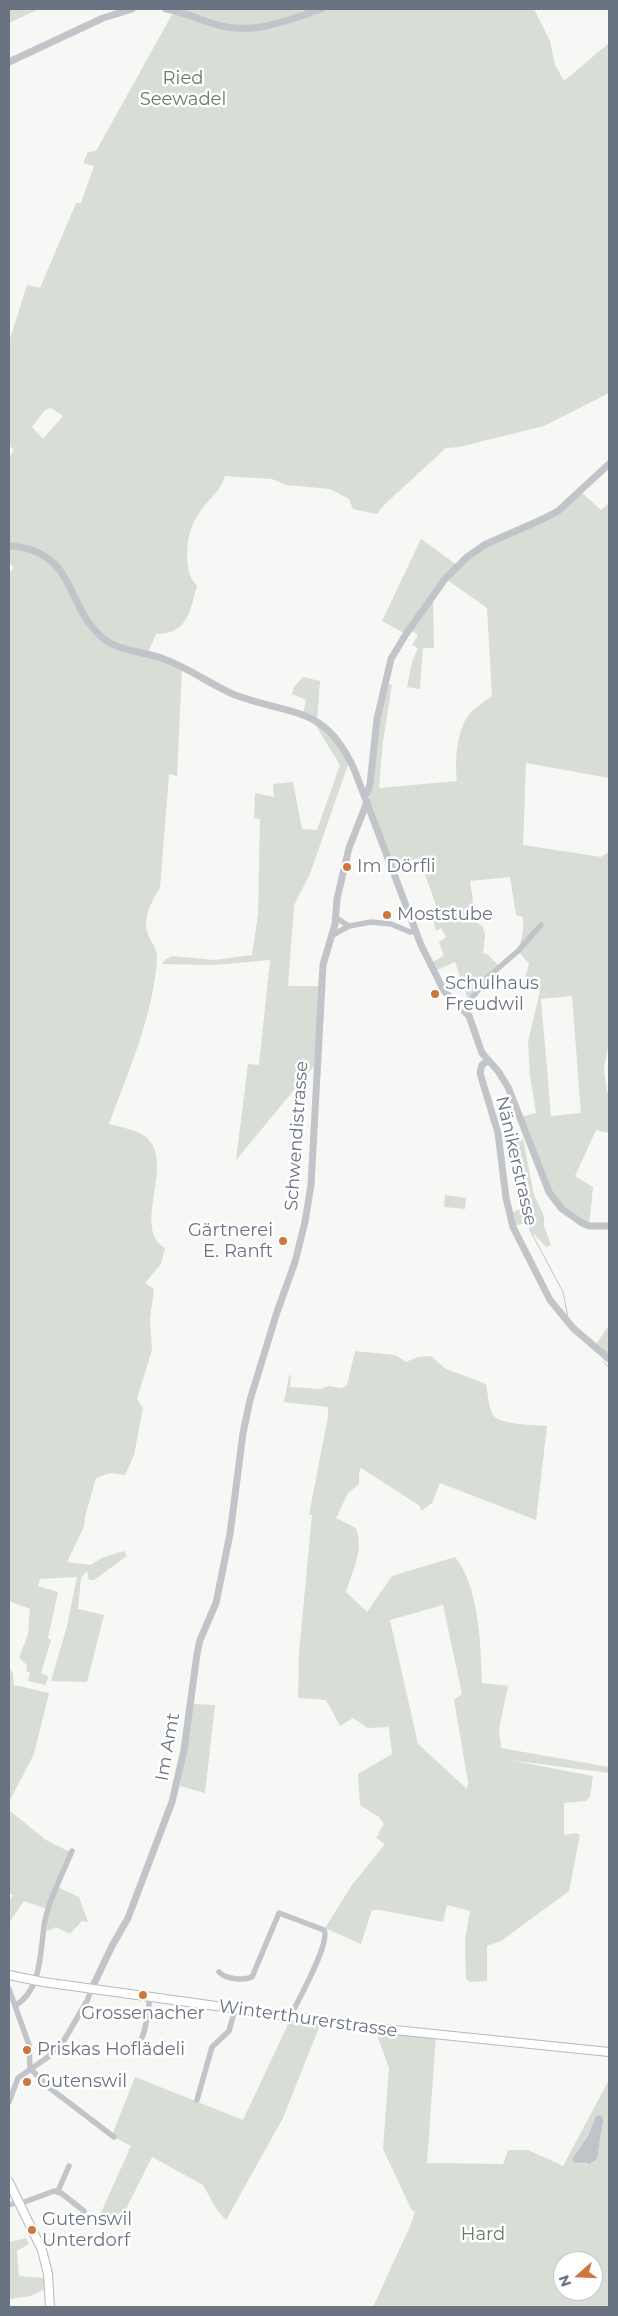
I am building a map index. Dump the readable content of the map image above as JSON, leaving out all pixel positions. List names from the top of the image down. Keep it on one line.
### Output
{"streets":{"main road":["Winterthurerstrasse"],"street":["Schwendistrasse","Nänikerstrasse","Im Amt"]},"crossings":[["Schwendistrasse","Im Amt"],["Im Amt","Winterthurerstrasse"]],"parks":["Ried Seewadel","Hard"],"places":["Im Dörfli","Moststube","Schulhaus Freudwil","Gärtnerei E. Ranft","Grossenacher","Priskas Hoflädeli","Gutenswil","Gutenswil Unterdorf"],"north":"left"}
